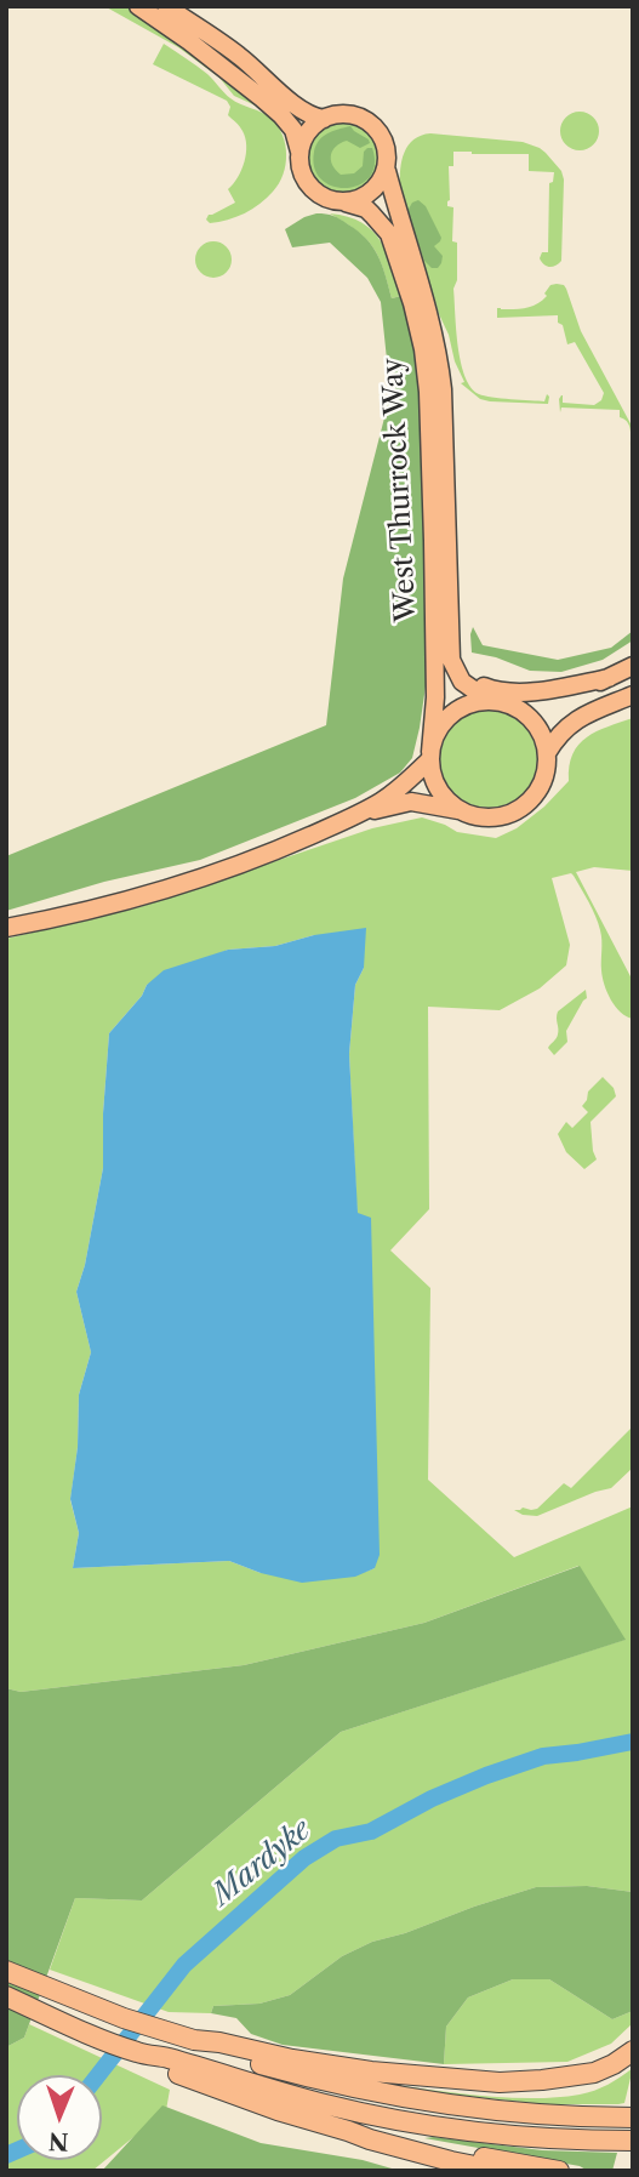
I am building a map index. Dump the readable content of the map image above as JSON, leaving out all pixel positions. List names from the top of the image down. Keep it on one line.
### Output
{"streets":{"main road":["West Thurrock Way"]},"water":["Mardyke"],"north":"bottom"}
